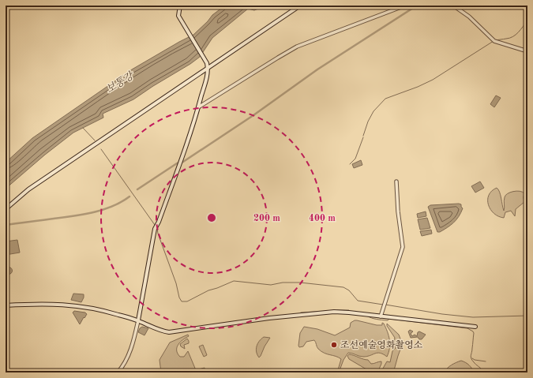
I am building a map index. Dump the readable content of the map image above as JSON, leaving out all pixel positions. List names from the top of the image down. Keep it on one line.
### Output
{"water":["보통강"],"places":["조선예술영화촬영소"],"rings":["200 m","400 m"]}
